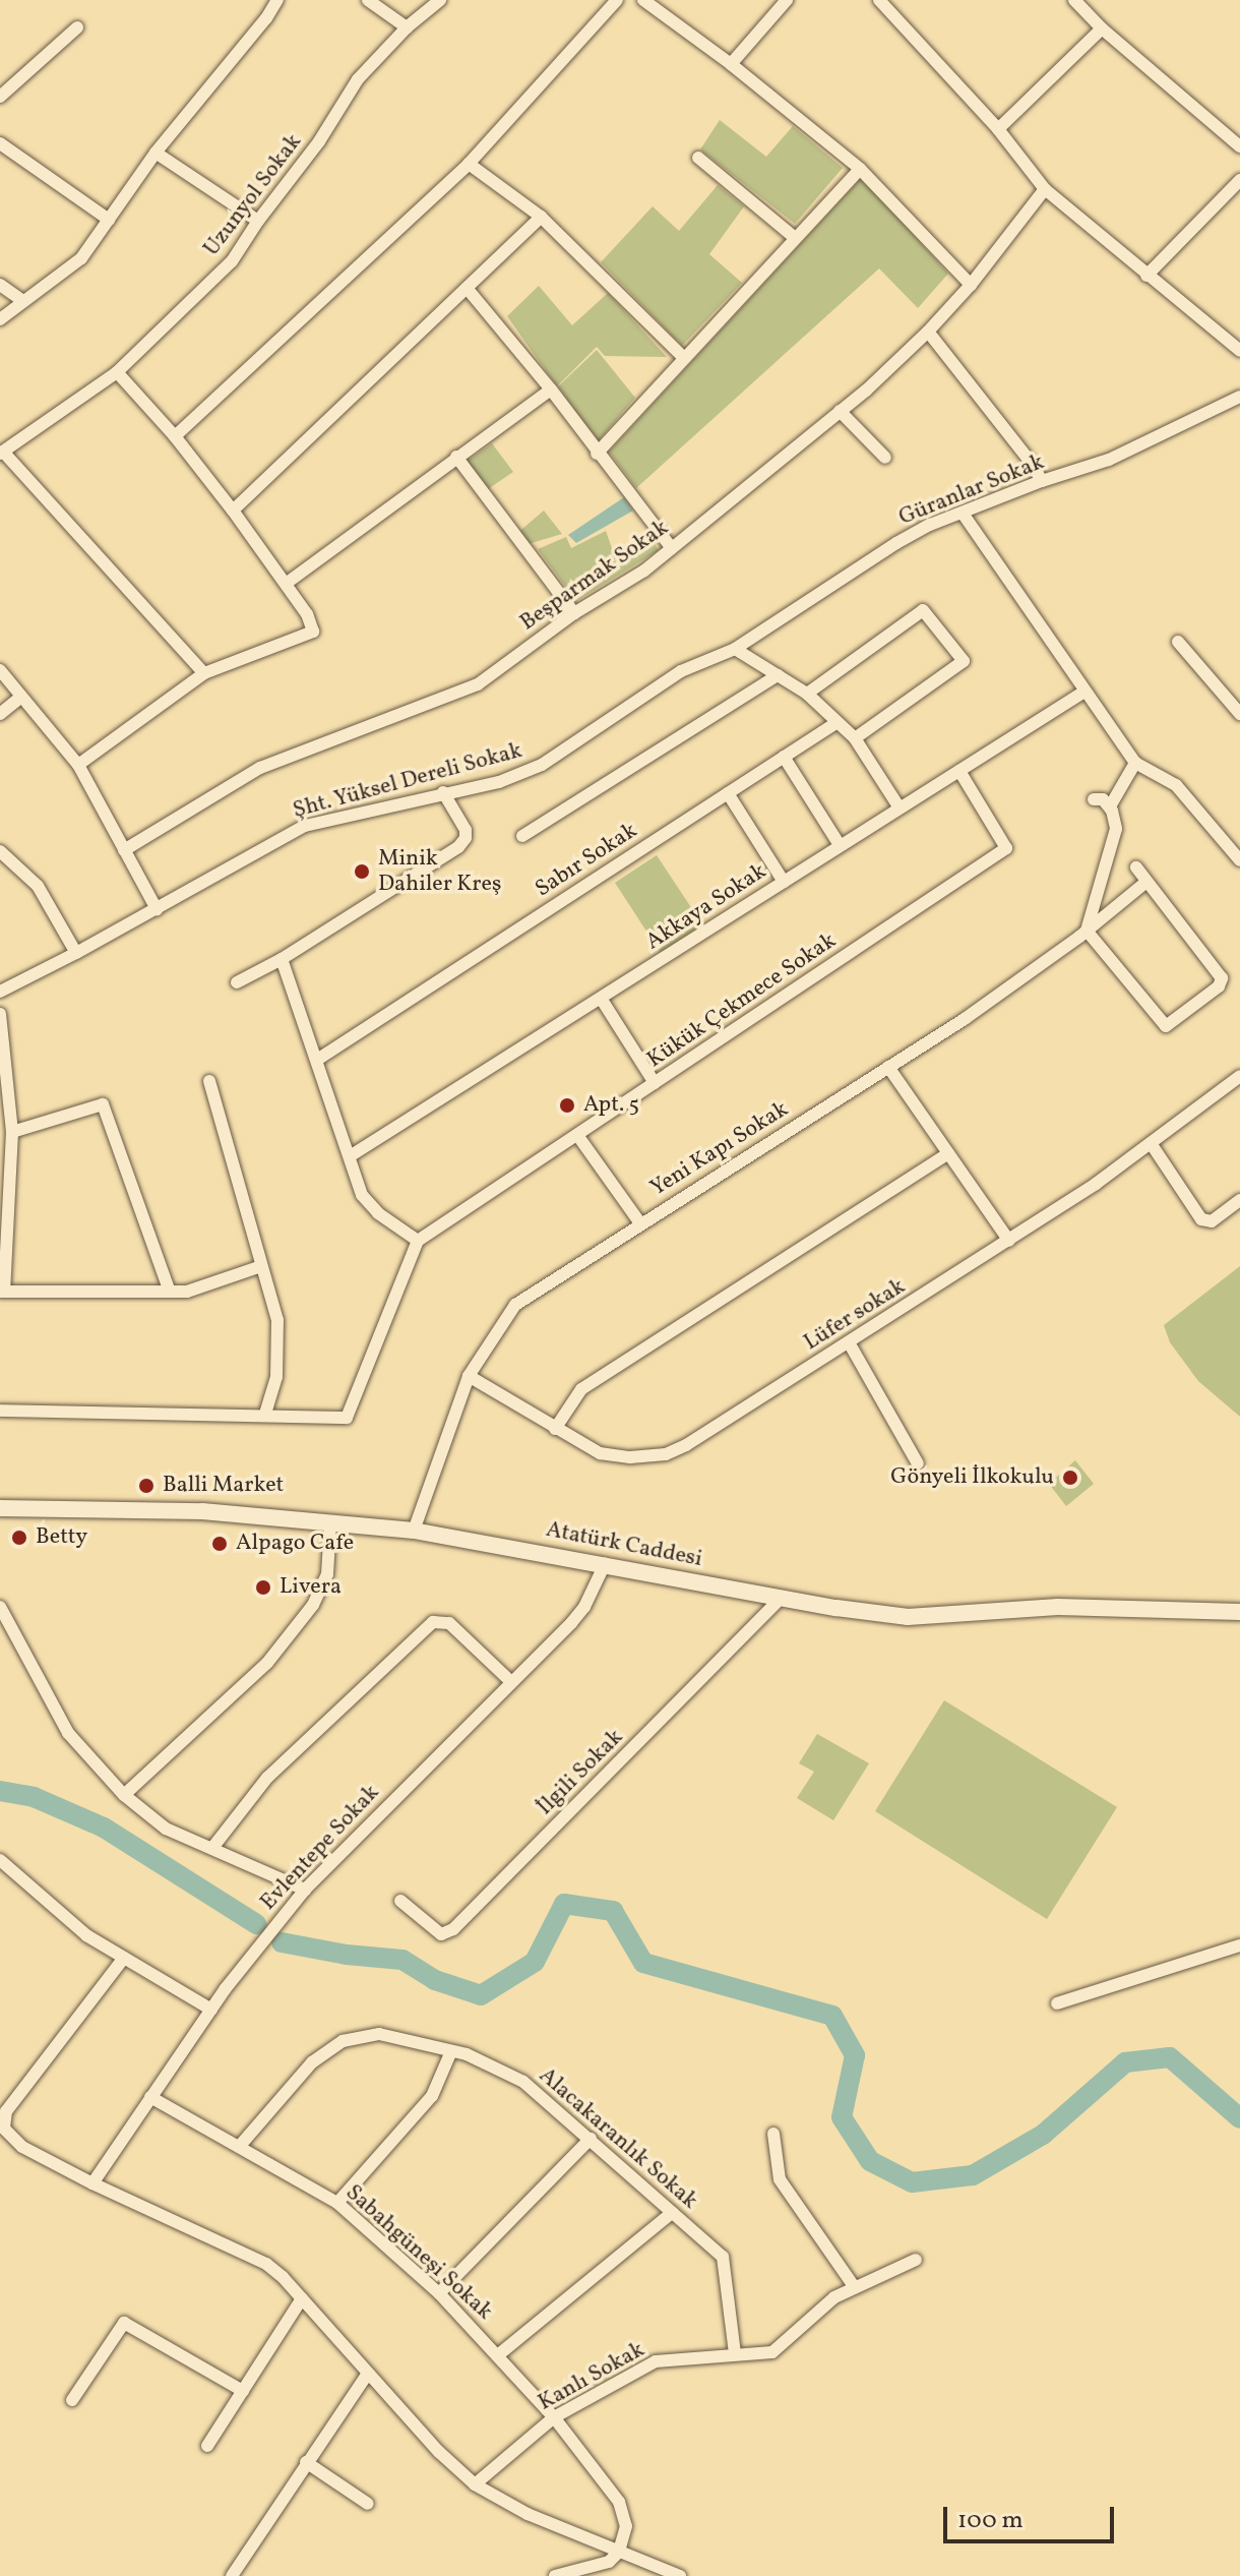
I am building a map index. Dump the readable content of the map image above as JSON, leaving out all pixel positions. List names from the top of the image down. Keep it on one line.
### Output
{"streets":{"main road":["Atatürk Caddesi"],"street":["Uzunyol Sokak","Güranlar Sokak","Beşparmak Sokak","Şht. Yüksel Dereli Sokak","Sabır Sokak","Akkaya Sokak","Kükük Çekmece Sokak","Yeni Kapı Sokak","Lüfer sokak","İlgili Sokak","Evlentepe Sokak","Alacakaranlık Sokak","Sabahgüneşi Sokak","Kanlı Sokak"]},"crossings":[["Güranlar Sokak","Şht. Yüksel Dereli Sokak"],["Akkaya Sokak","Kükük Çekmece Sokak"],["Yeni Kapı Sokak","Lüfer sokak"],["Yeni Kapı Sokak","Atatürk Caddesi"],["Atatürk Caddesi","İlgili Sokak"],["Atatürk Caddesi","Evlentepe Sokak"],["Evlentepe Sokak","Sabahgüneşi Sokak"],["Alacakaranlık Sokak","Sabahgüneşi Sokak"],["Alacakaranlık Sokak","Kanlı Sokak"],["Sabahgüneşi Sokak","Kanlı Sokak"]],"places":["Minik Dahiler Kreş","Apt. 5","Gönyeli İlkokulu","Balli Market","Betty","Alpago Cafe","Livera"],"scale_bar":"100 m"}
